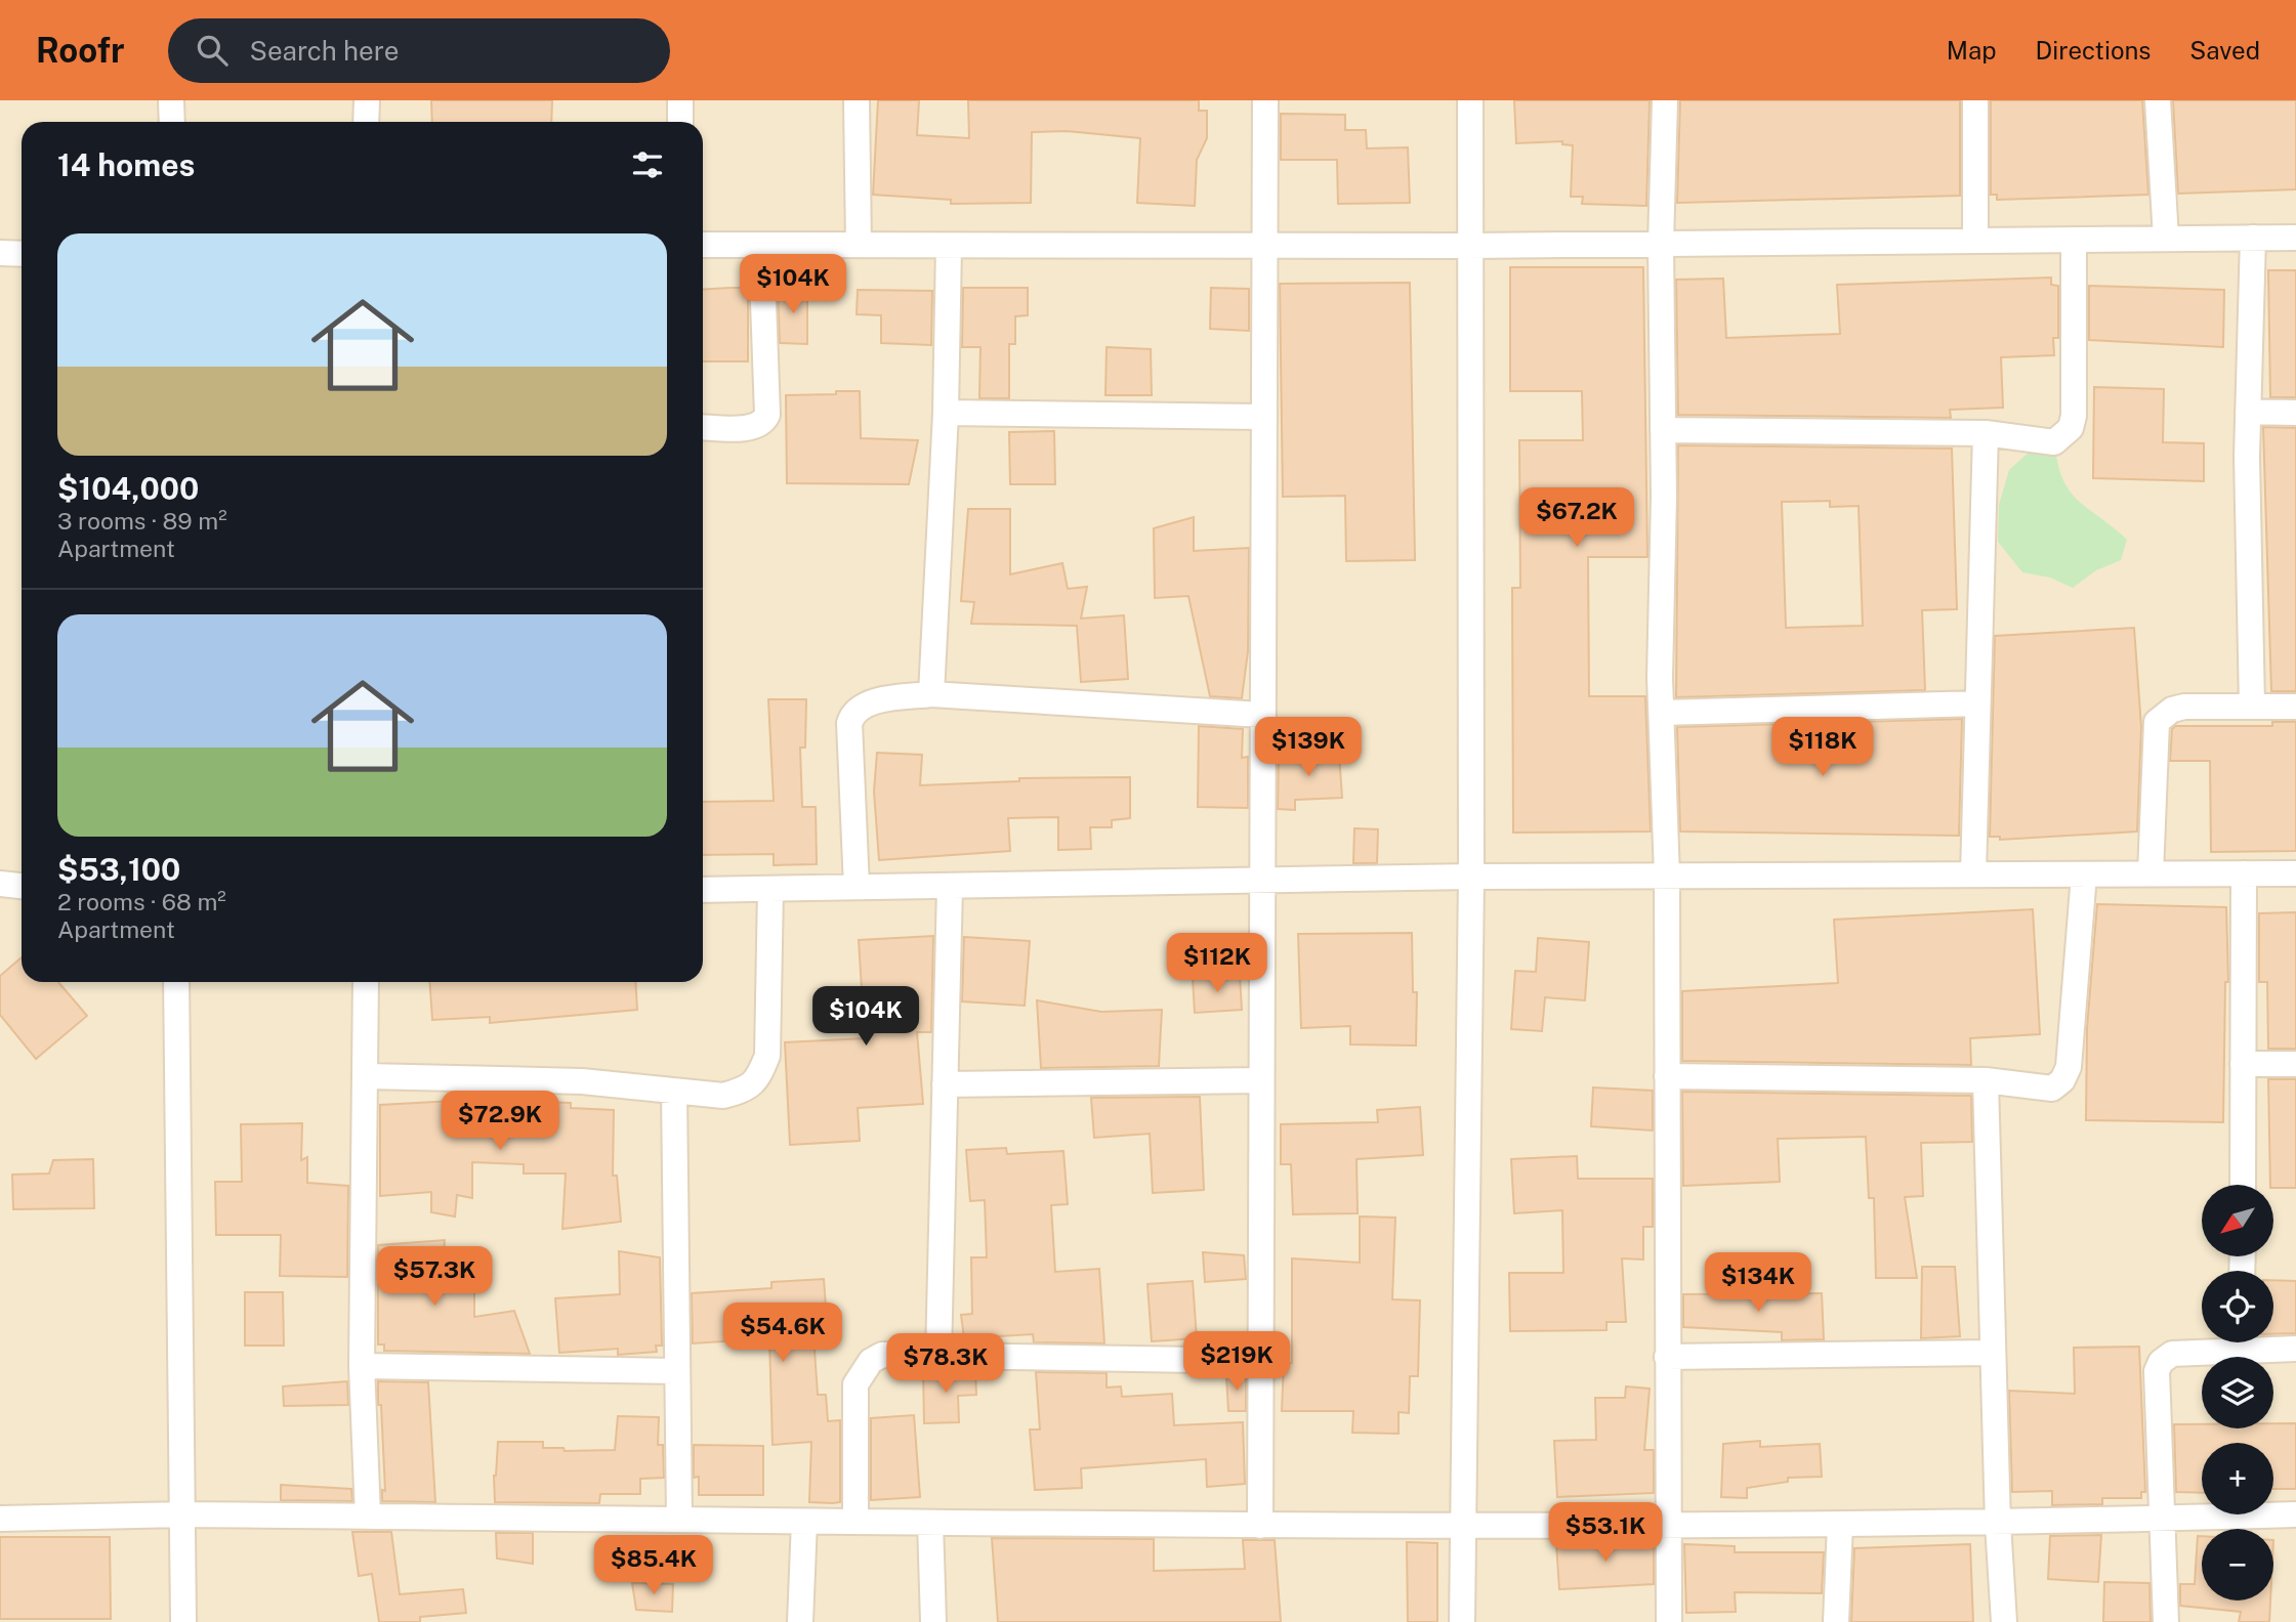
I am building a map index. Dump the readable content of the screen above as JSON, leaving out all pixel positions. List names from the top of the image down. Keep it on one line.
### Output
{"north":"bottom left","page":{"header":"Roofr","search":"Search here","nav":["Map","Directions","Saved"],"heading":"14 homes","list":[{"name":"$104,000","note":"3 rooms · 89 m² · Apartment"},{"name":"$53,100","note":"2 rooms · 68 m² · Apartment"}],"price":["$104K","$67.2K","$139K","$118K","$112K","$104K","$72.9K","$57.3K","$134K","$54.6K","$219K","$78.3K","$53.1K","$85.4K"],"map_buttons":["+","−"]}}
